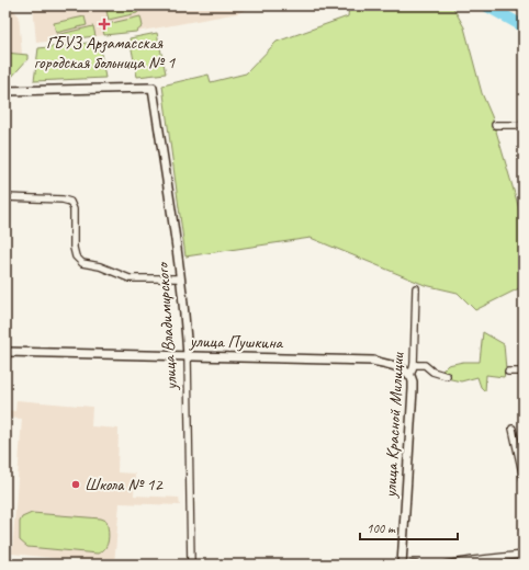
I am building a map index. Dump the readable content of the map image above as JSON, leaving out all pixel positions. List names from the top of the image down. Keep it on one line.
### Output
{"streets":{"street":["улица Владимирского","улица Пушкина","улица Красной Милиции"]},"crossings":[["улица Владимирского","улица Пушкина"],["улица Пушкина","улица Красной Милиции"]],"places":{"health":["ГБУЗ Арзамасская городская больница № 1"],"other":["Школа № 12"]},"scale_bar":"100 m"}
